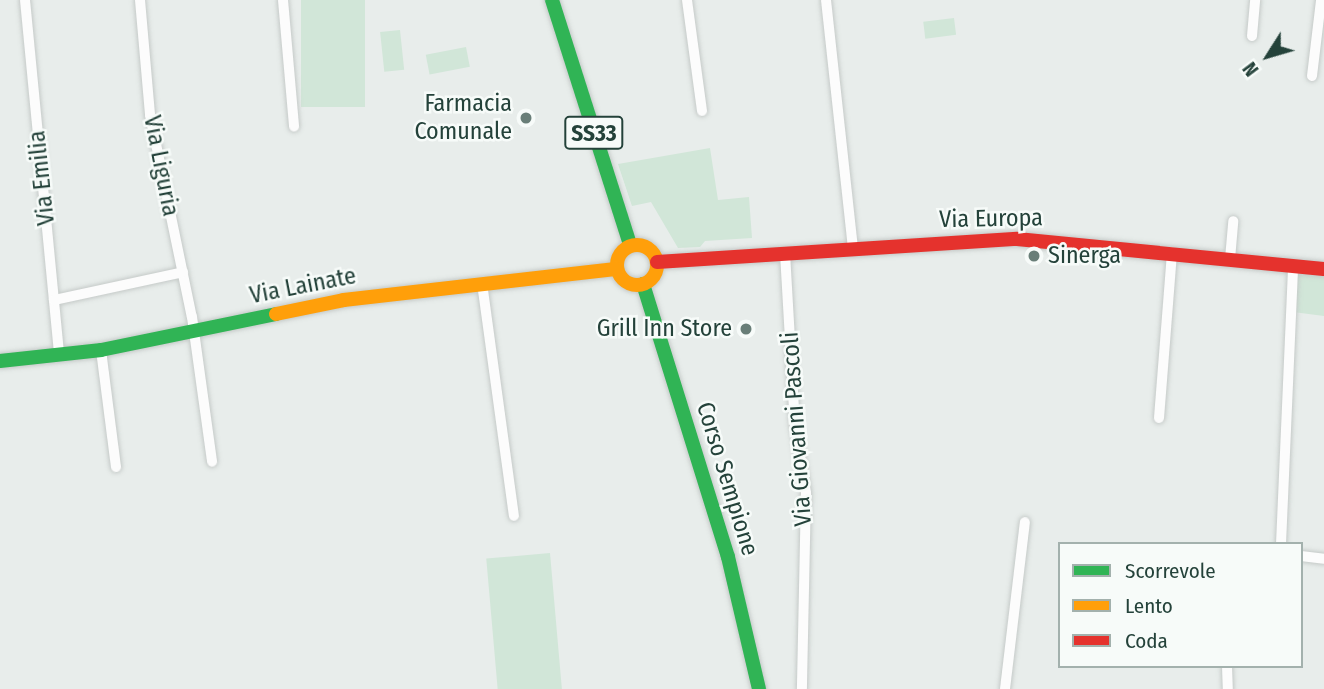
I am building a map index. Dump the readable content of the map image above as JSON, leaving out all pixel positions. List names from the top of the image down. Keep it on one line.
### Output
{"streets":{"street":["SS33","Via Liguria","Via Emilia","Via Europa","Via Lainate","Via Giovanni Pascoli","Corso Sempione"]},"crossings":[["SS33","Via Europa"],["SS33","Via Lainate"],["SS33","Corso Sempione"],["Via Liguria","Via Lainate"],["Via Emilia","Via Lainate"],["Via Europa","Via Lainate"],["Via Europa","Via Giovanni Pascoli"],["Via Europa","Corso Sempione"],["Via Lainate","Corso Sempione"]],"places":["Farmacia Comunale","Sinerga","Grill Inn Store"],"legend":["Scorrevole","Lento","Coda"],"north":"bottom left"}
